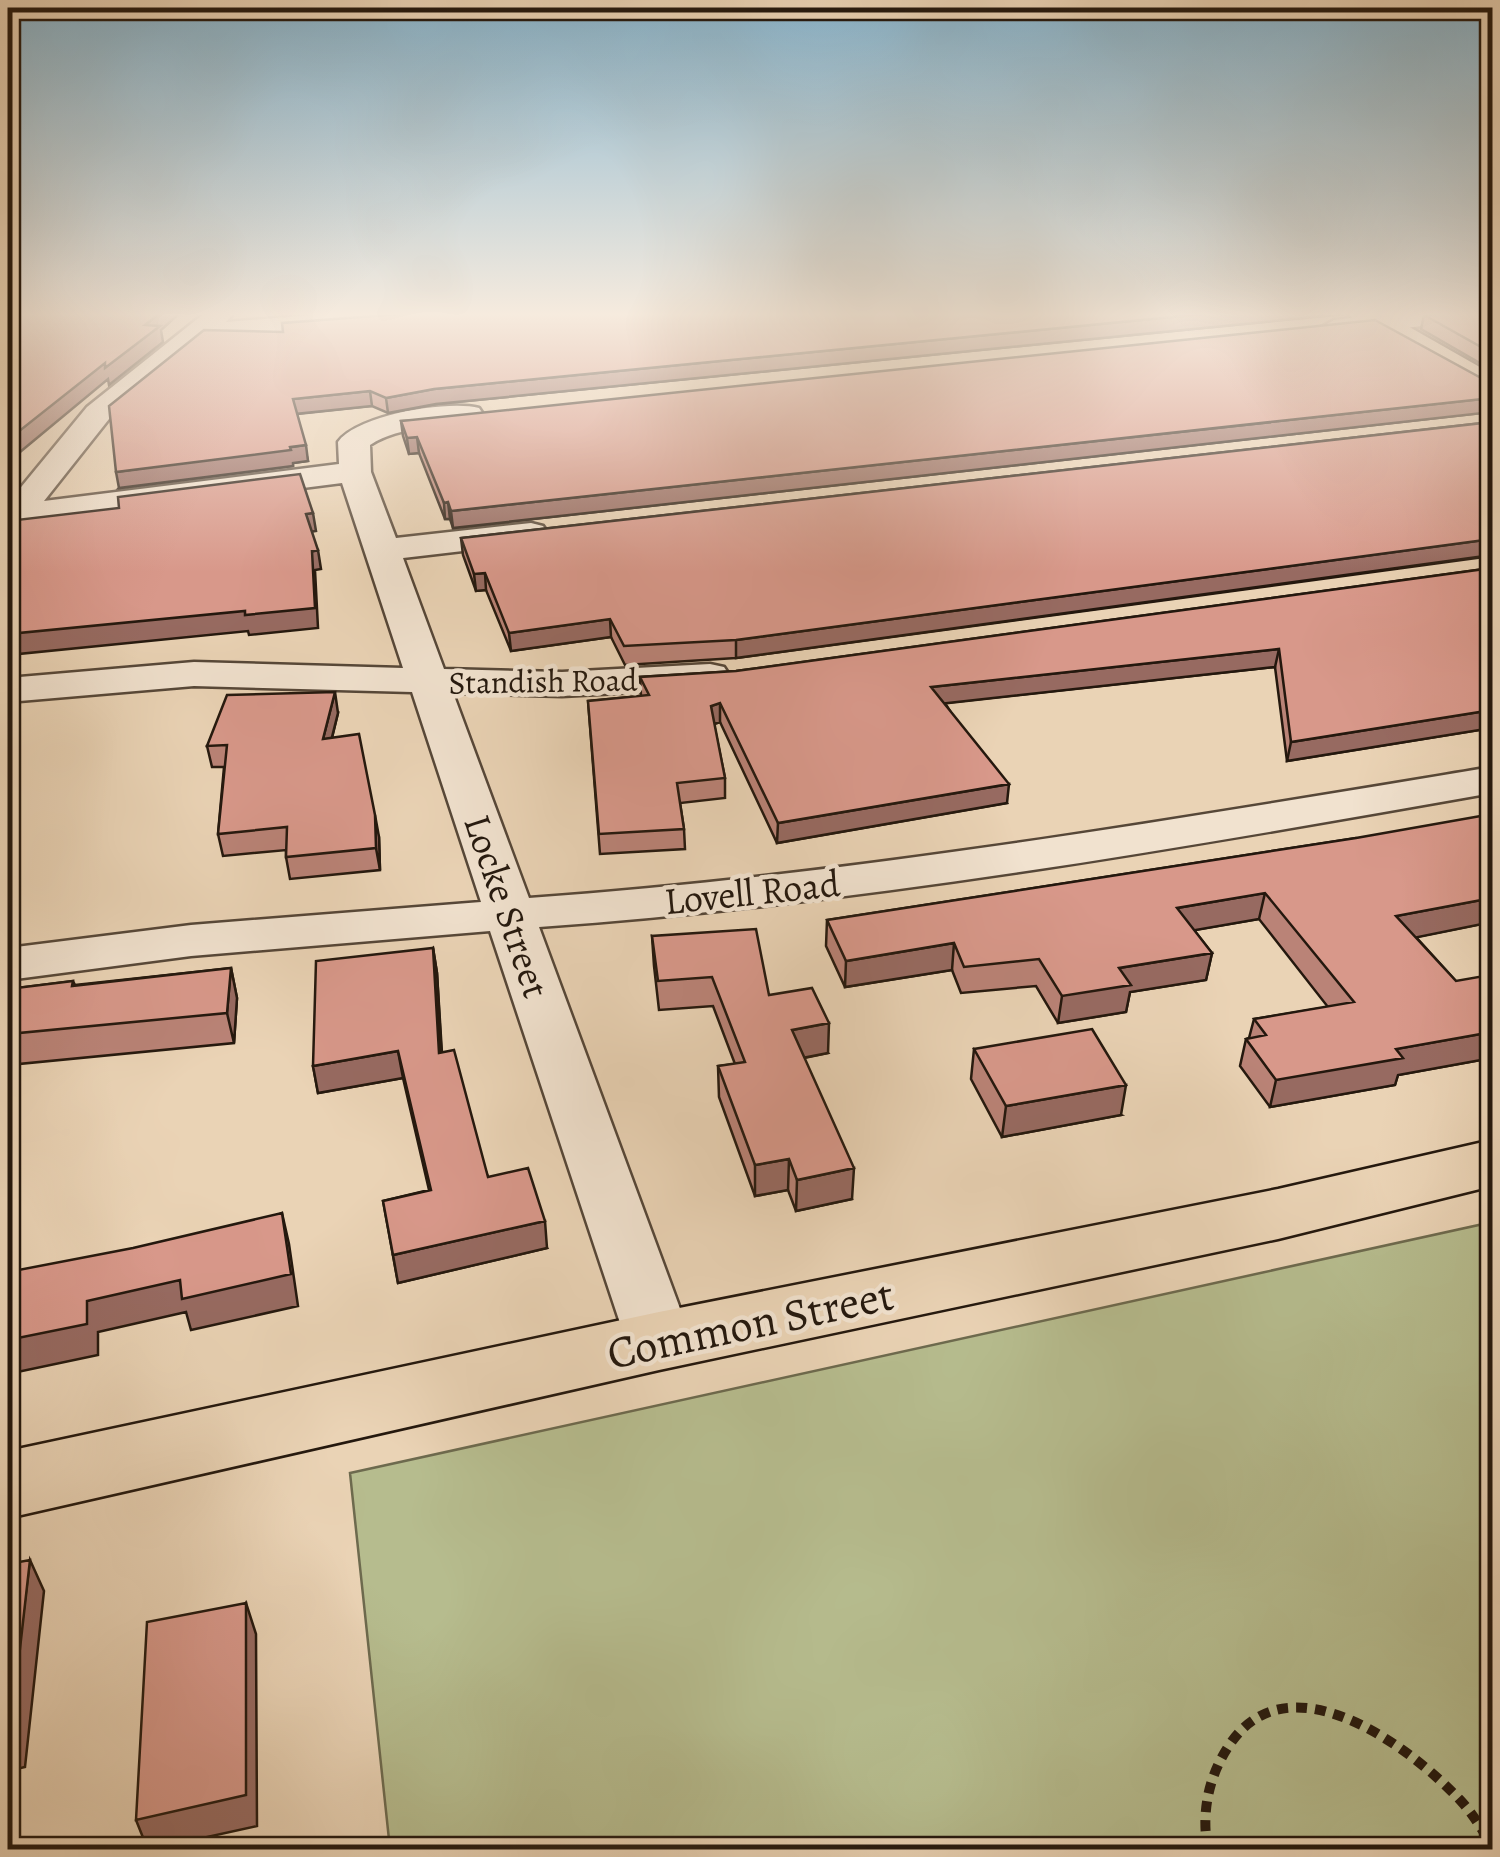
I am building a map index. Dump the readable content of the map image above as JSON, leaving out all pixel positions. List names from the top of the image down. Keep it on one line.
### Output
{"streets":{"main road":["Common Street"],"street":["Standish Road","Lovell Road","Locke Street"]},"crossings":[["Standish Road","Locke Street"],["Lovell Road","Locke Street"],["Locke Street","Common Street"]]}
